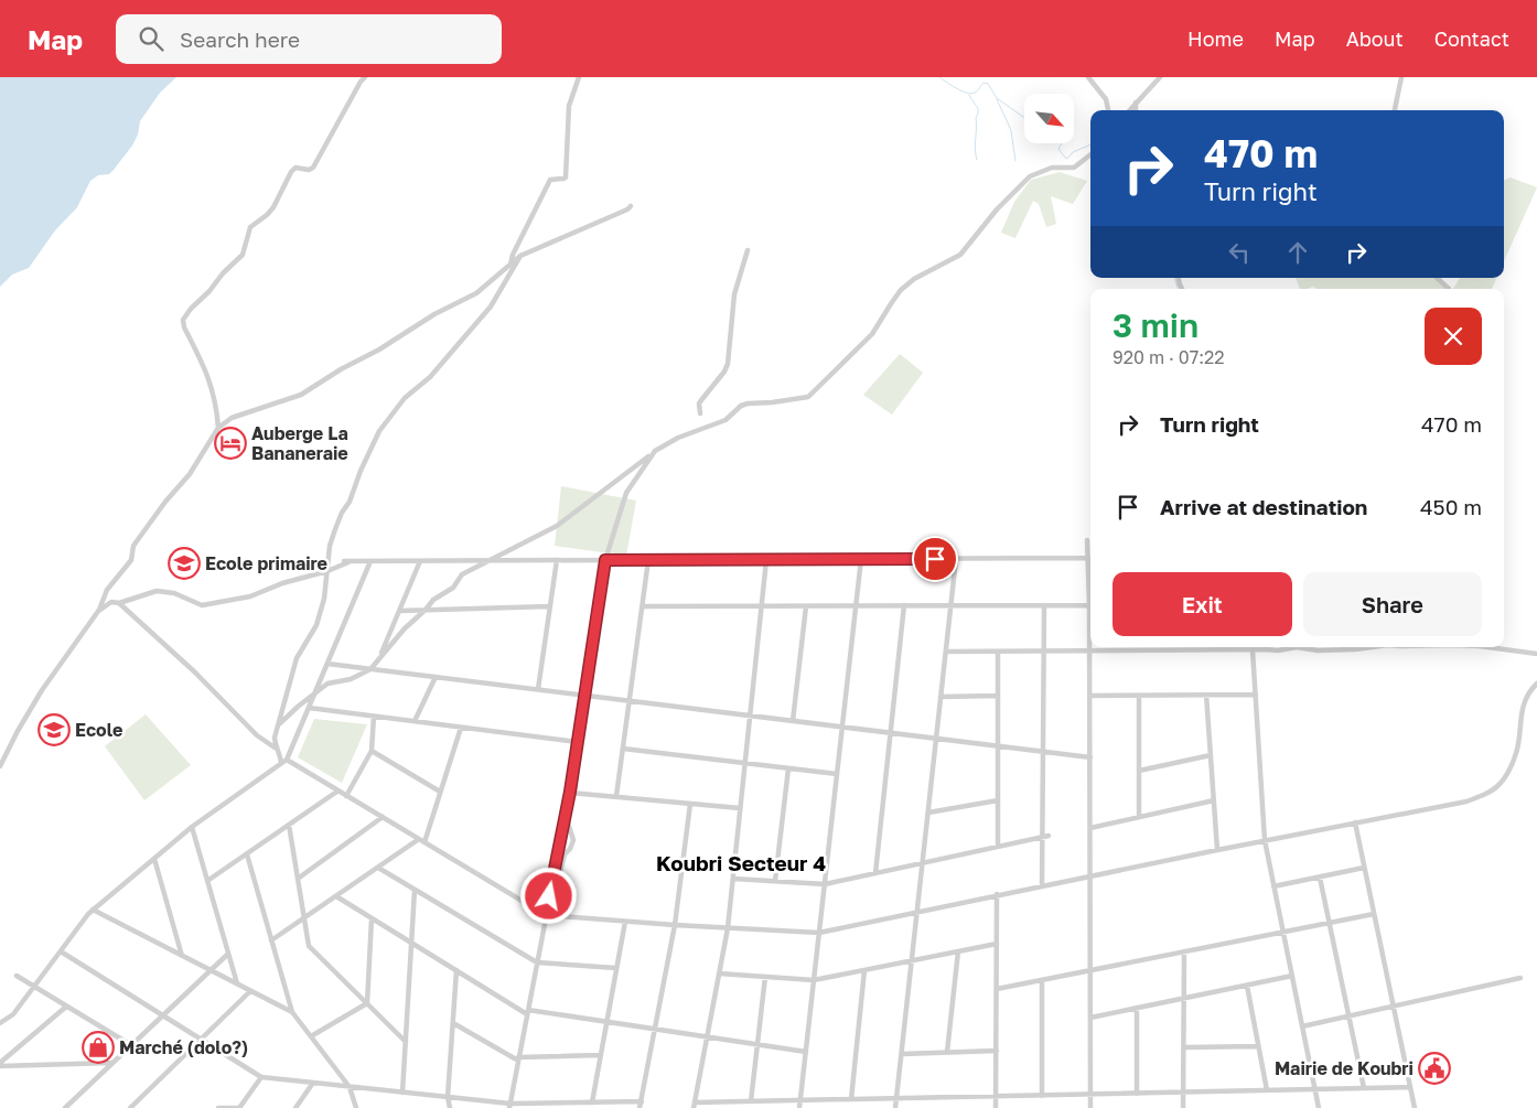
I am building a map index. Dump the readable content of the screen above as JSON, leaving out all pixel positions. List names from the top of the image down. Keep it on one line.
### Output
{"districts":["Koubri Secteur 4"],"places":{"hotel":["Auberge La Bananeraie"],"school or university":["Ecole primaire","Ecole"],"shop":["Marché (dolo?)"],"public building":["Mairie de Koubri"]},"north":"bottom right","page":{"header":"Map","search":"Search here","nav":["Home","Map","About","Contact"],"turn":["470 m","Turn right"],"heading":["3 min","920 m · 07:22"],"list":[{"name":"Turn right","value":"470 m"},{"name":"Arrive at destination","value":"450 m"}],"buttons":["Exit","Share"]}}
